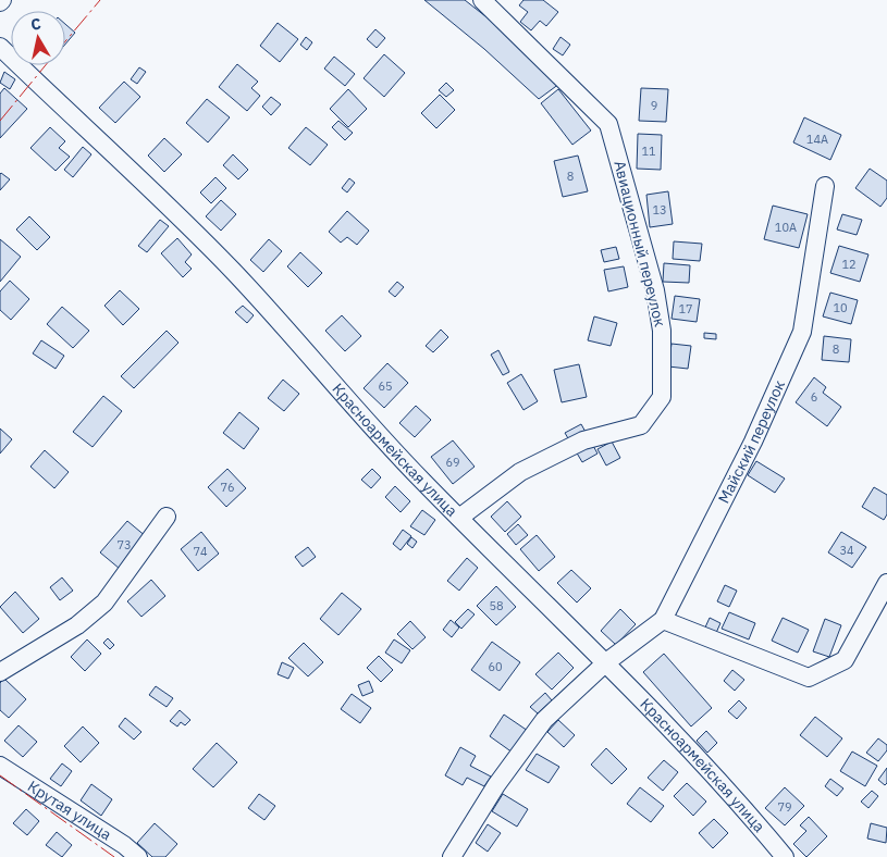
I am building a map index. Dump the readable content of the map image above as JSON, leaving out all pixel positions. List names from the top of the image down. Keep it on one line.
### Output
{"streets":{"street":["Авиационный переулок","Майский переулок","Красноармейская улица","Крутая улица"]},"crossings":[["Авиационный переулок","Красноармейская улица"],["Майский переулок","Красноармейская улица"]],"house_numbers":["9","14А","11","8","13","10А","12","10","17","8","65","6","69","76","73","34","74","58","60","79"],"north":"top"}
